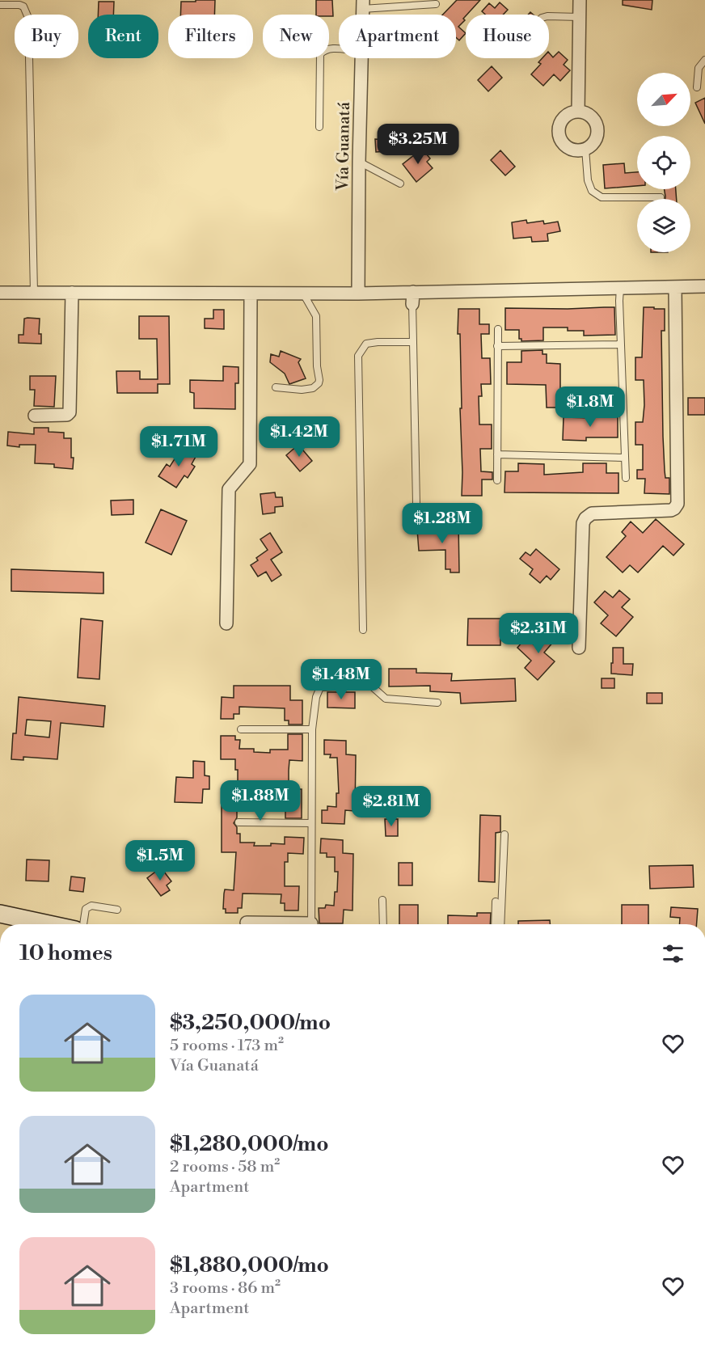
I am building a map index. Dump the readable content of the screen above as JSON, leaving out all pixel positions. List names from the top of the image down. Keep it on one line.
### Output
{"streets":{"street":["Vía Guanatá"]},"north":"top right","page":{"chip":["Buy","Rent","Filters","New","Apartment","House"],"price":["$3.25M","$1.8M","$1.42M","$1.71M","$1.28M","$2.31M","$1.48M","$1.88M","$2.81M","$1.5M"],"heading":"10 homes","list":[{"name":"$3,250,000/mo","note":"5 rooms · 173 m² · Vía Guanatá"},{"name":"$1,280,000/mo","note":"2 rooms · 58 m² · Apartment"},{"name":"$1,880,000/mo","note":"3 rooms · 86 m² · Apartment"}]}}
